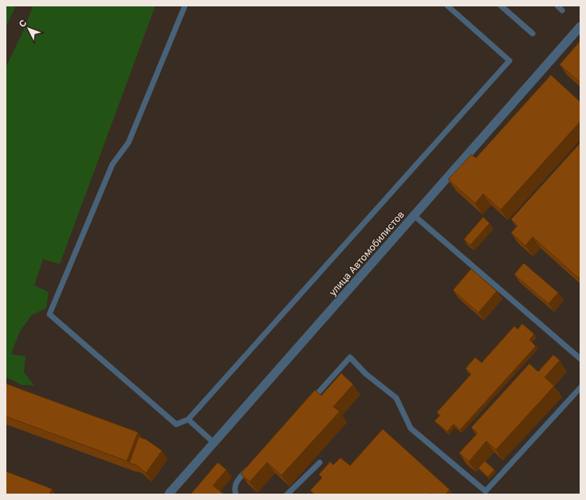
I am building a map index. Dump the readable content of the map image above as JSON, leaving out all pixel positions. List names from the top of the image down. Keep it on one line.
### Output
{"streets":{"street":["улица Автомобилистов"]},"north":"top left"}
